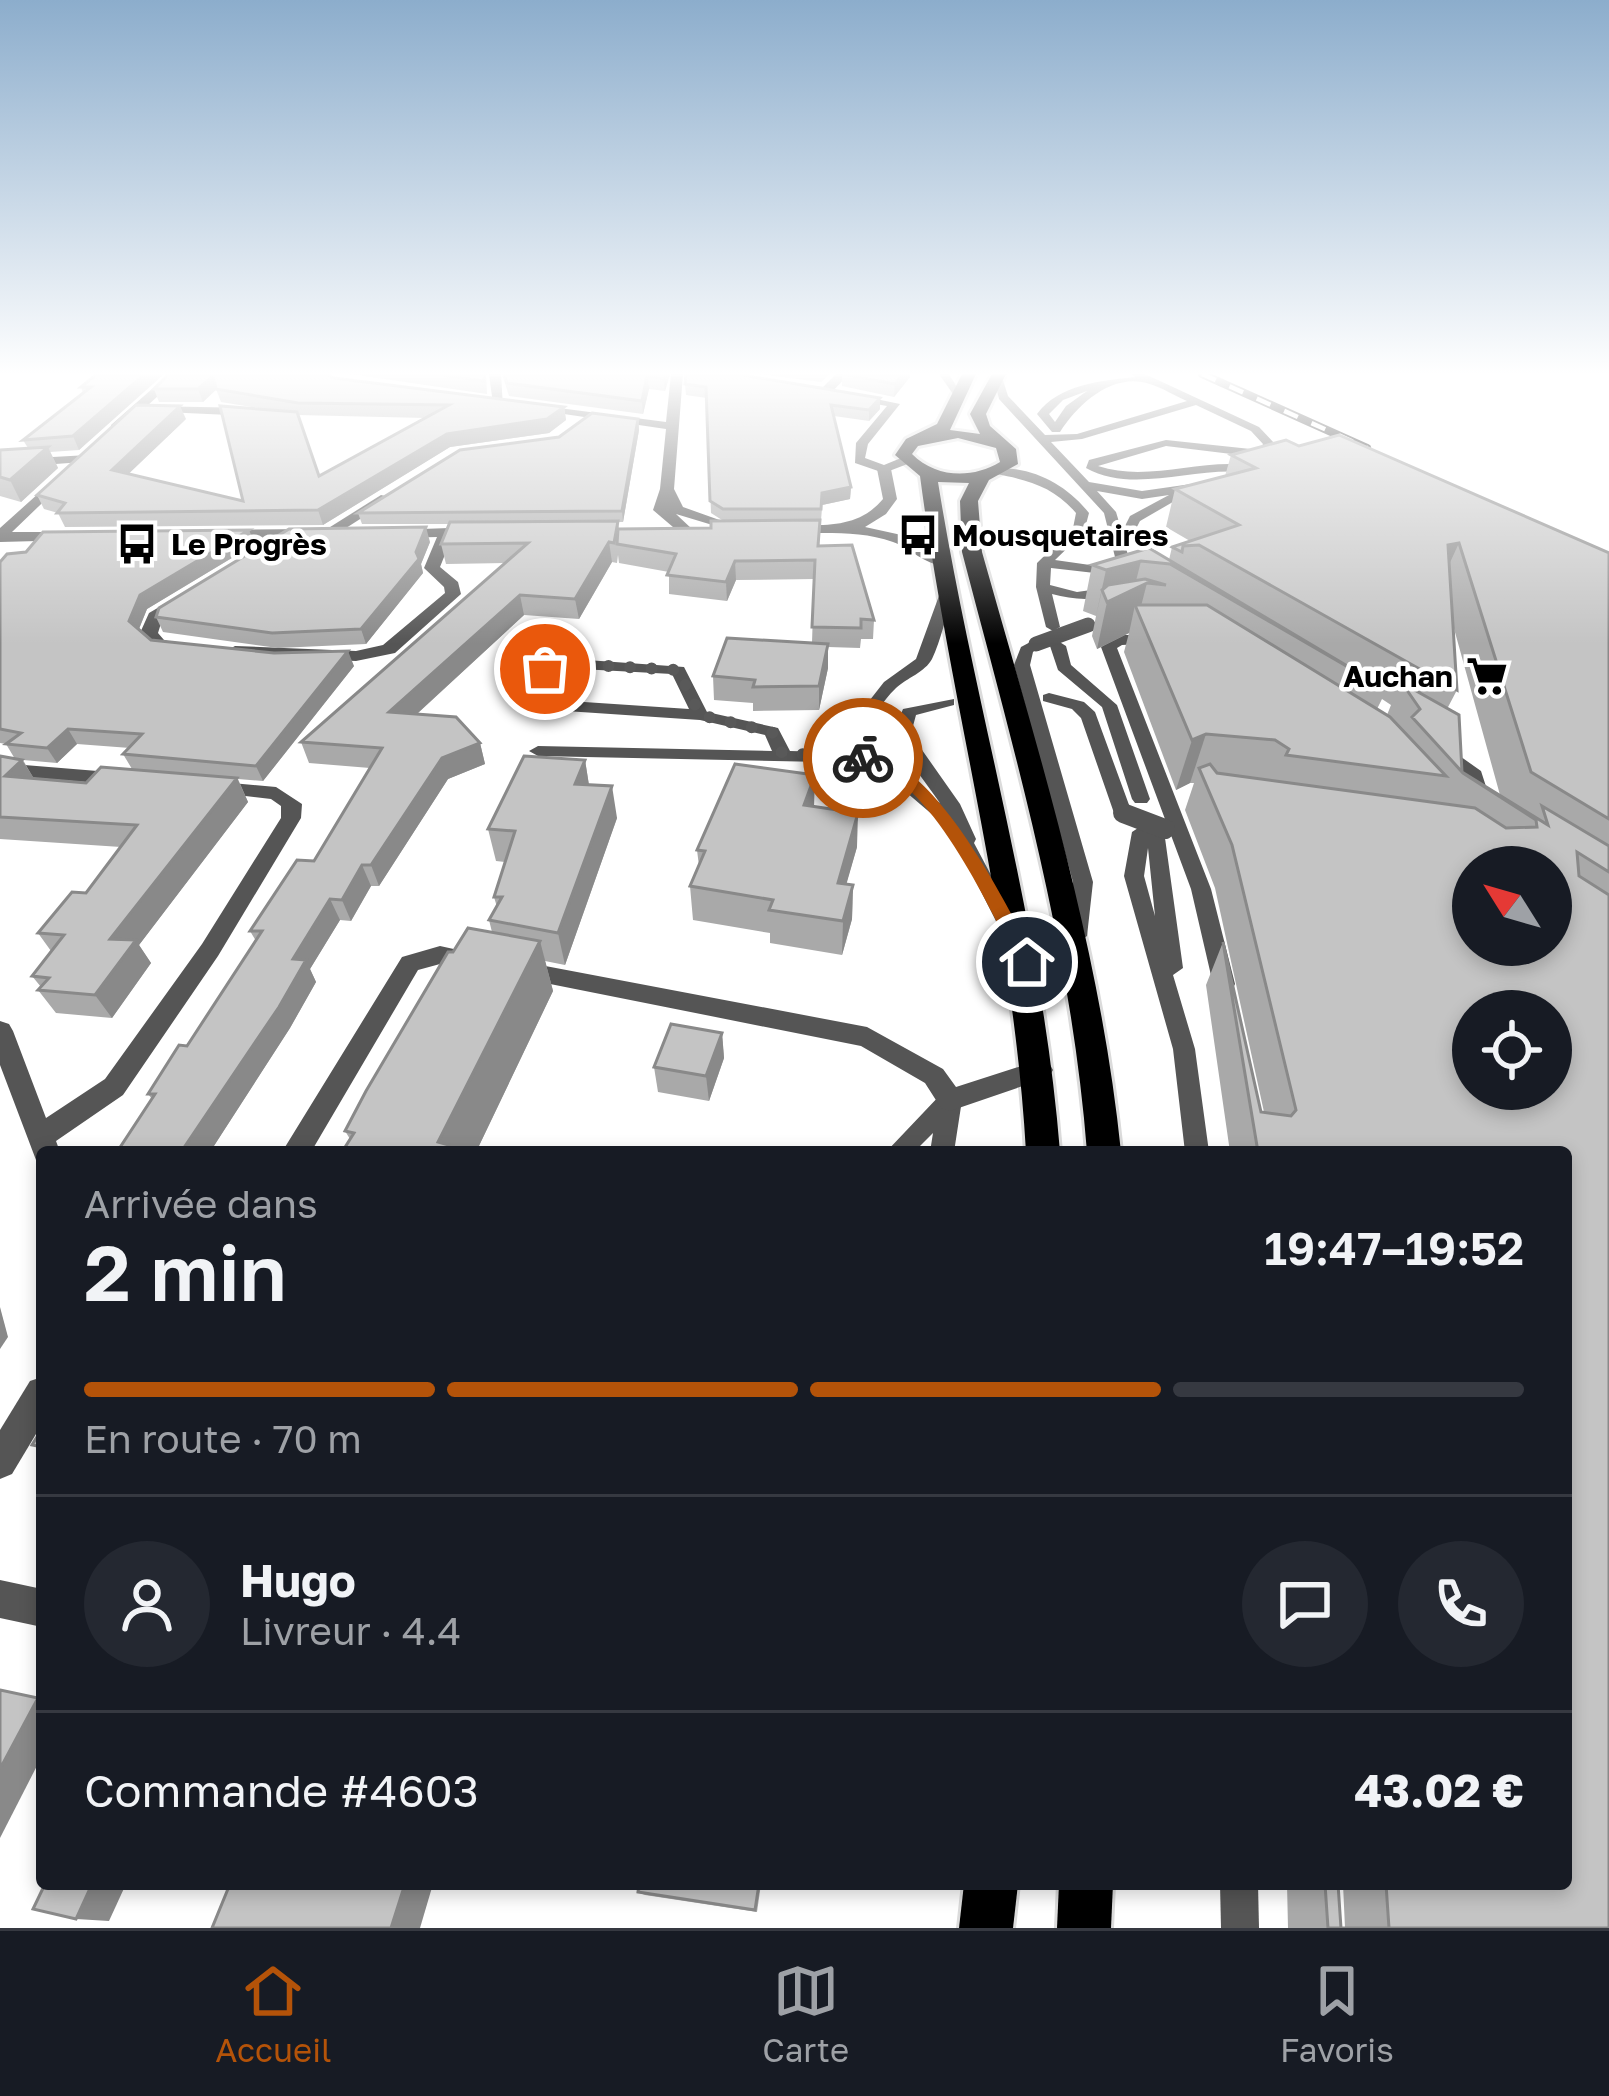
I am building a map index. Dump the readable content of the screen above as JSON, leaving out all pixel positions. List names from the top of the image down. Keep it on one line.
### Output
{"places":{"bus stop":["Mousquetaires","Le Progrès"],"supermarket":["Auchan"]},"north":"top left","page":{"heading":["2 min","Arrivée dans","19:47–19:52"],"panel":["Hugo","Livreur · 4.4","Commande #4603","43.02 €"],"bar":"En route · 70 m","tabs":["Accueil","Carte","Favoris"]}}
